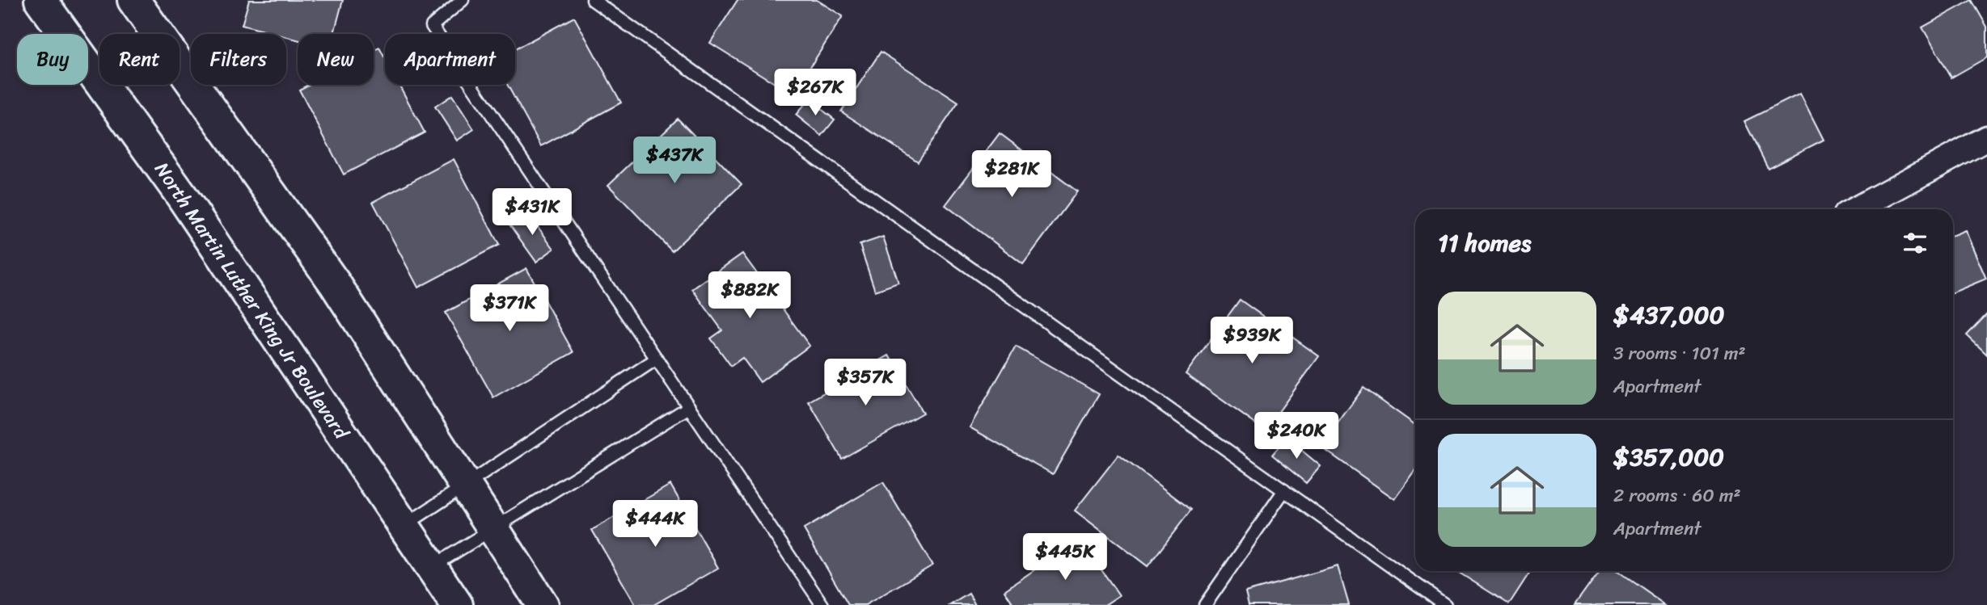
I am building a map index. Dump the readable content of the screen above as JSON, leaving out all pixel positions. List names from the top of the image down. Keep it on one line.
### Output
{"streets":{"main road":["North Martin Luther King Jr Boulevard"]},"page":{"chip":["Buy","Rent","Filters","New","Apartment"],"price":["$267K","$437K","$281K","$431K","$882K","$371K","$939K","$357K","$240K","$444K","$445K"],"heading":"11 homes","list":[{"name":"$437,000","note":"3 rooms · 101 m² · Apartment"},{"name":"$357,000","note":"2 rooms · 60 m² · Apartment"}]}}
